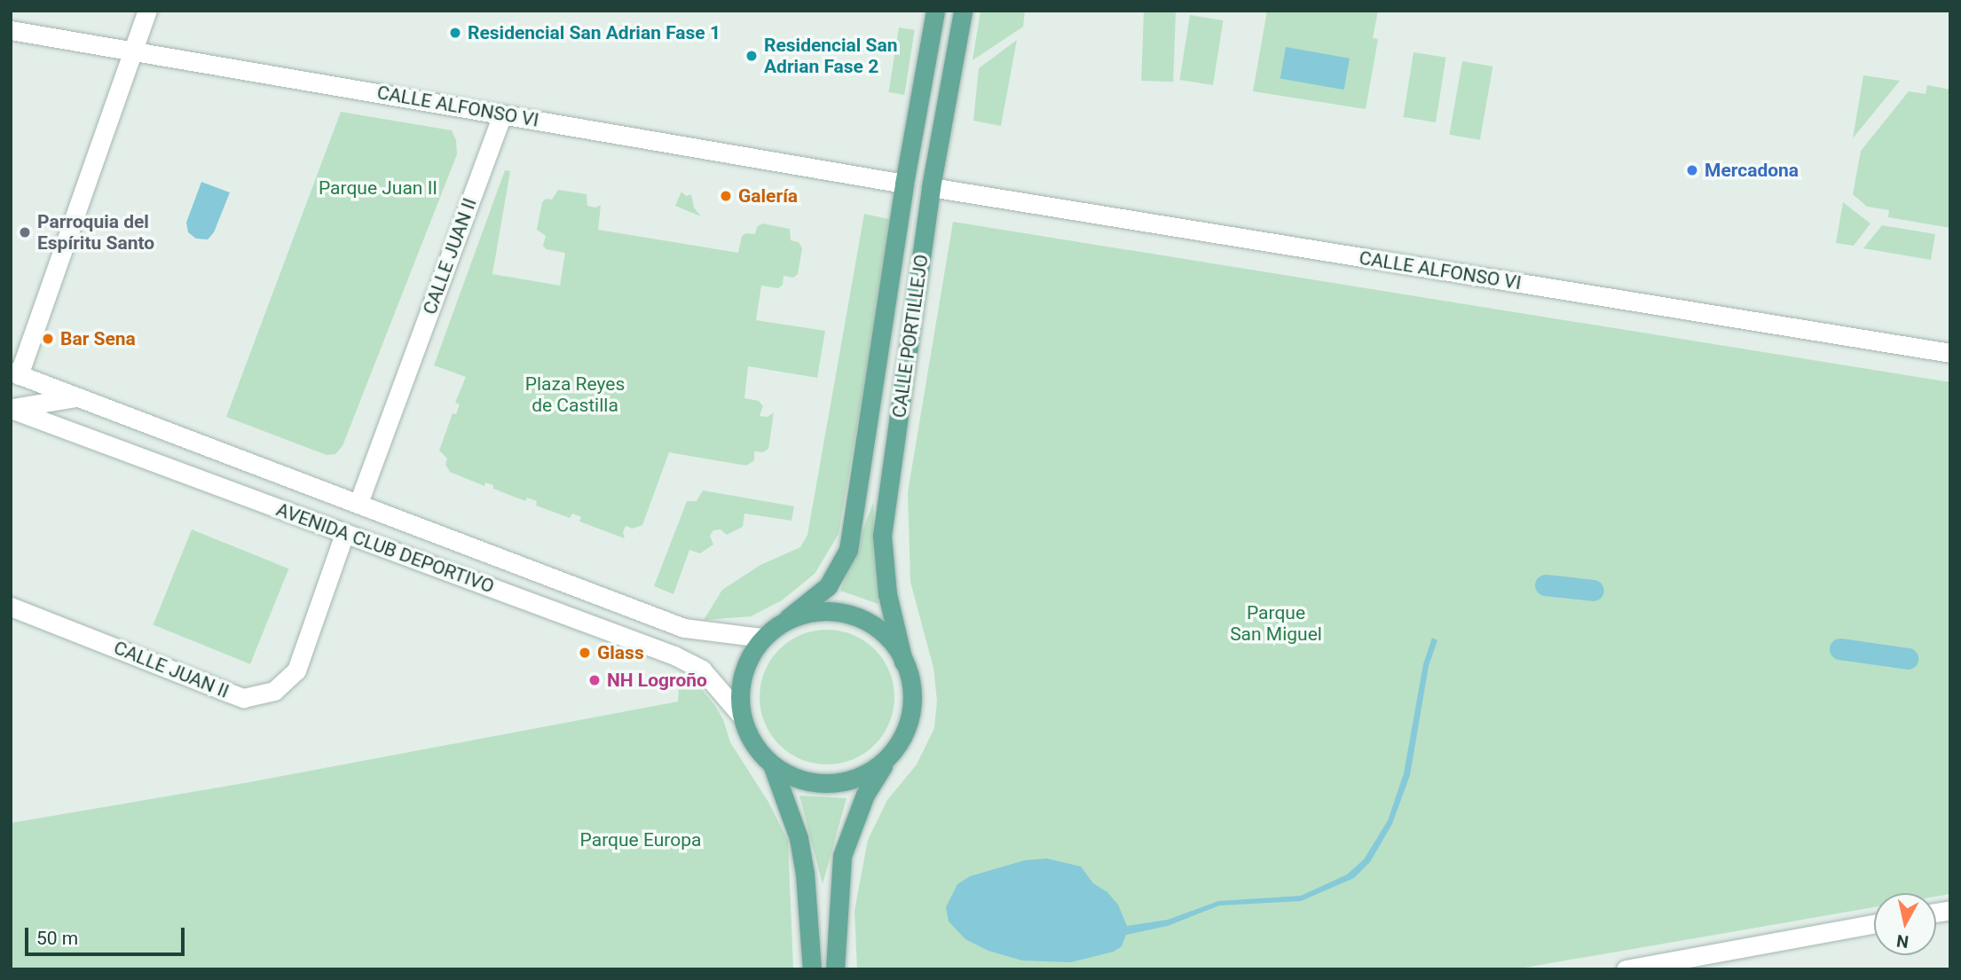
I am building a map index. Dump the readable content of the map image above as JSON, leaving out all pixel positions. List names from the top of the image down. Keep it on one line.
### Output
{"streets":{"main road":["CALLE PORTILLEJO"],"street":["CALLE ALFONSO VI","CALLE JUAN II","AVENIDA CLUB DEPORTIVO"]},"crossings":[["CALLE ALFONSO VI","CALLE JUAN II"],["CALLE ALFONSO VI","CALLE PORTILLEJO"],["CALLE JUAN II","AVENIDA CLUB DEPORTIVO"],["CALLE PORTILLEJO","AVENIDA CLUB DEPORTIVO"]],"parks":["Parque Juan II","Plaza Reyes de Castilla","Parque San Miguel","Parque Europa"],"places":["Residencial San Adrian Fase 1","Residencial San Adrian Fase 2","Mercadona","Galería","Parroquia del Espíritu Santo","Bar Sena","Glass","NH Logroño"],"scale_bar":"50 m","north":"bottom"}
